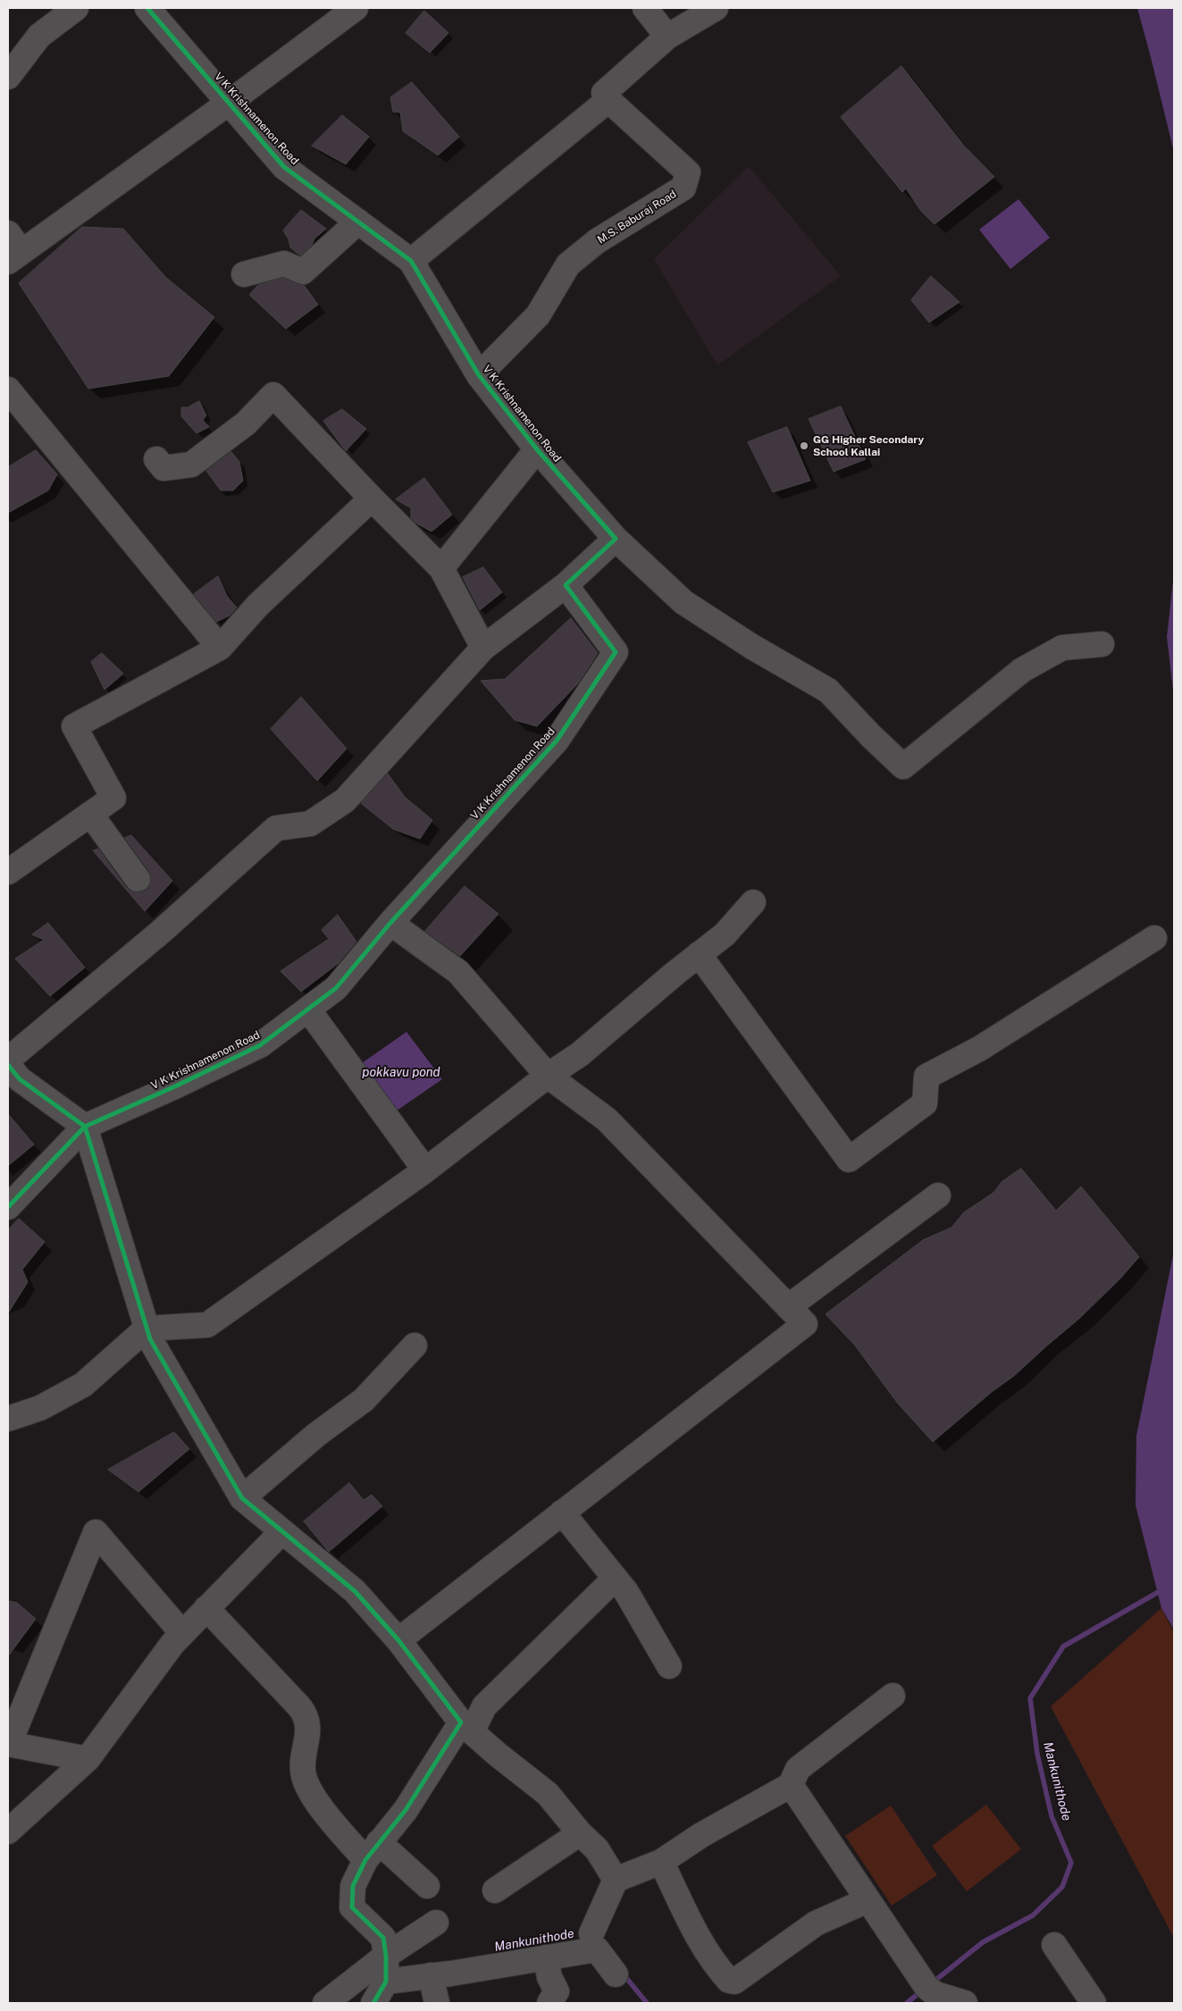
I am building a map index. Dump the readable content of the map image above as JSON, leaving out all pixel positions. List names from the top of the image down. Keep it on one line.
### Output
{"streets":{"street":["V K Krishnamenon Road","M.S. Baburaj Road"]},"crossings":[["V K Krishnamenon Road","M.S. Baburaj Road"]],"water":["pokkavu pond","Mankunithode"],"places":["GG Higher Secondary School Kallai"]}
